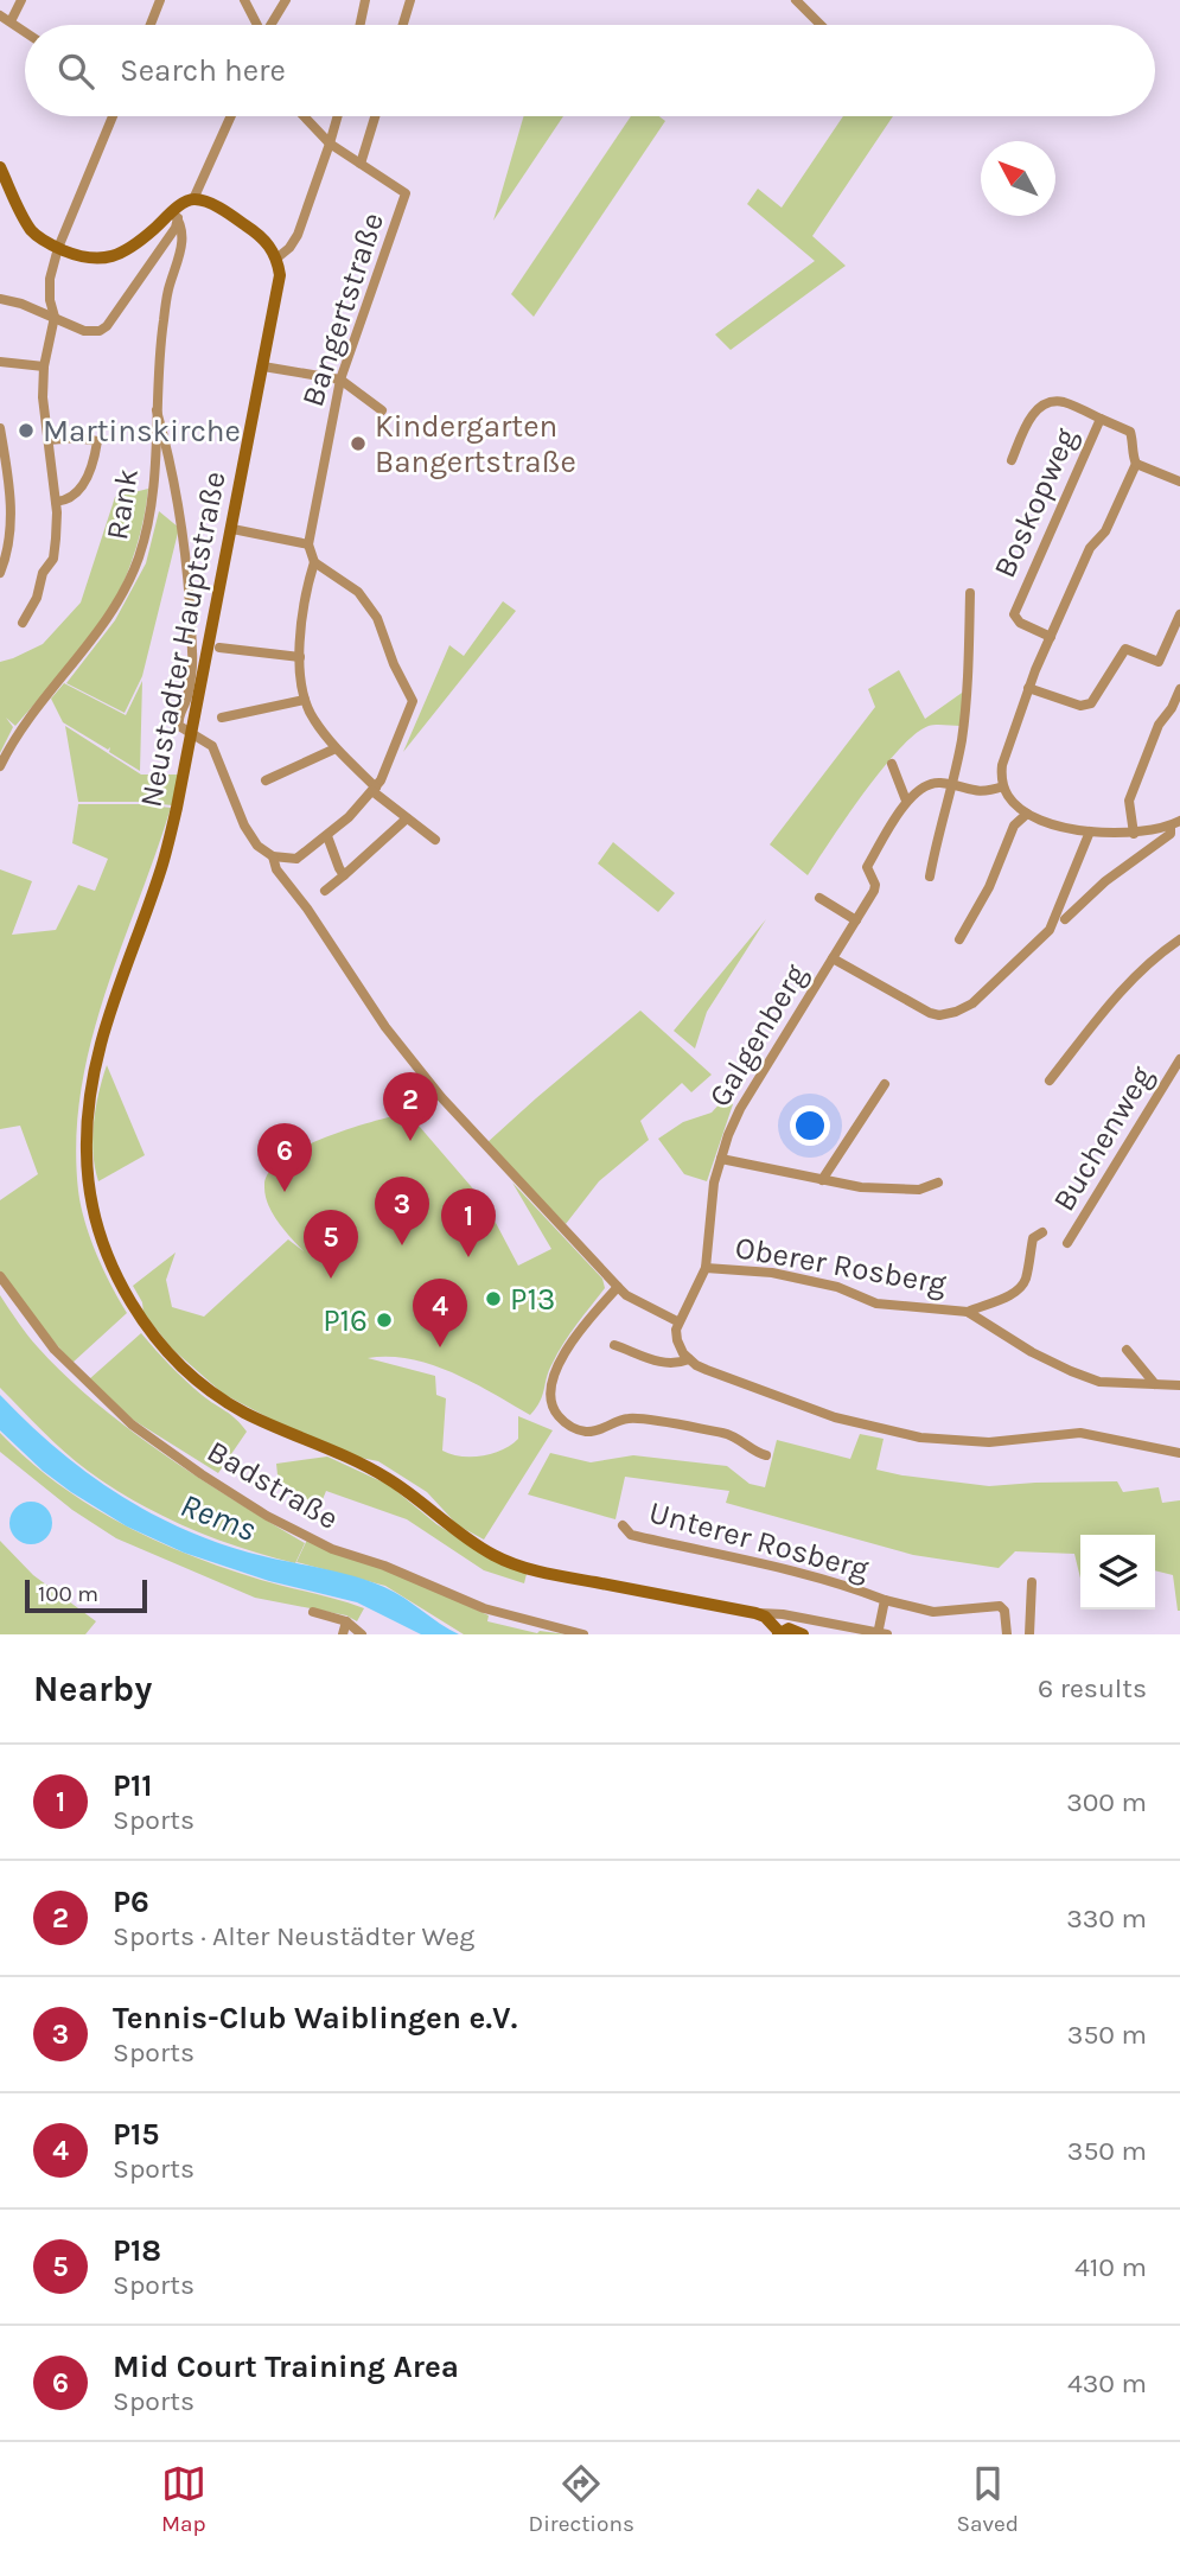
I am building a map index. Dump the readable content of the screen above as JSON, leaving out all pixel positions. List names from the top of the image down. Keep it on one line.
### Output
{"streets":{"street":["Bangertstraße","Boskopweg","Rank","Neustadter Hauptstraße","Galgenberg","Buchenweg","Oberer Rosberg","Badstraße","Unterer Rosberg"]},"crossings":[["Galgenberg","Oberer Rosberg"]],"water":["Rems"],"places":["Martinskirche","Kindergarten Bangertstraße","P13","P16"],"scale_bar":"100 m","north":"top left","page":{"search":"Search here","pins":["2","6","3","1","5","4"],"scale":"100 m","heading":["Nearby","6 results"],"list":[{"mark":"1","name":"P11","note":"Sports","value":"300 m"},{"mark":"2","name":"P6","note":"Sports · Alter Neustädter Weg","value":"330 m"},{"mark":"3","name":"Tennis-Club Waiblingen e.V.","note":"Sports","value":"350 m"},{"mark":"4","name":"P15","note":"Sports","value":"350 m"},{"mark":"5","name":"P18","note":"Sports","value":"410 m"},{"mark":"6","name":"Mid Court Training Area","note":"Sports","value":"430 m"}],"nav":["Map","Directions","Saved"]}}
